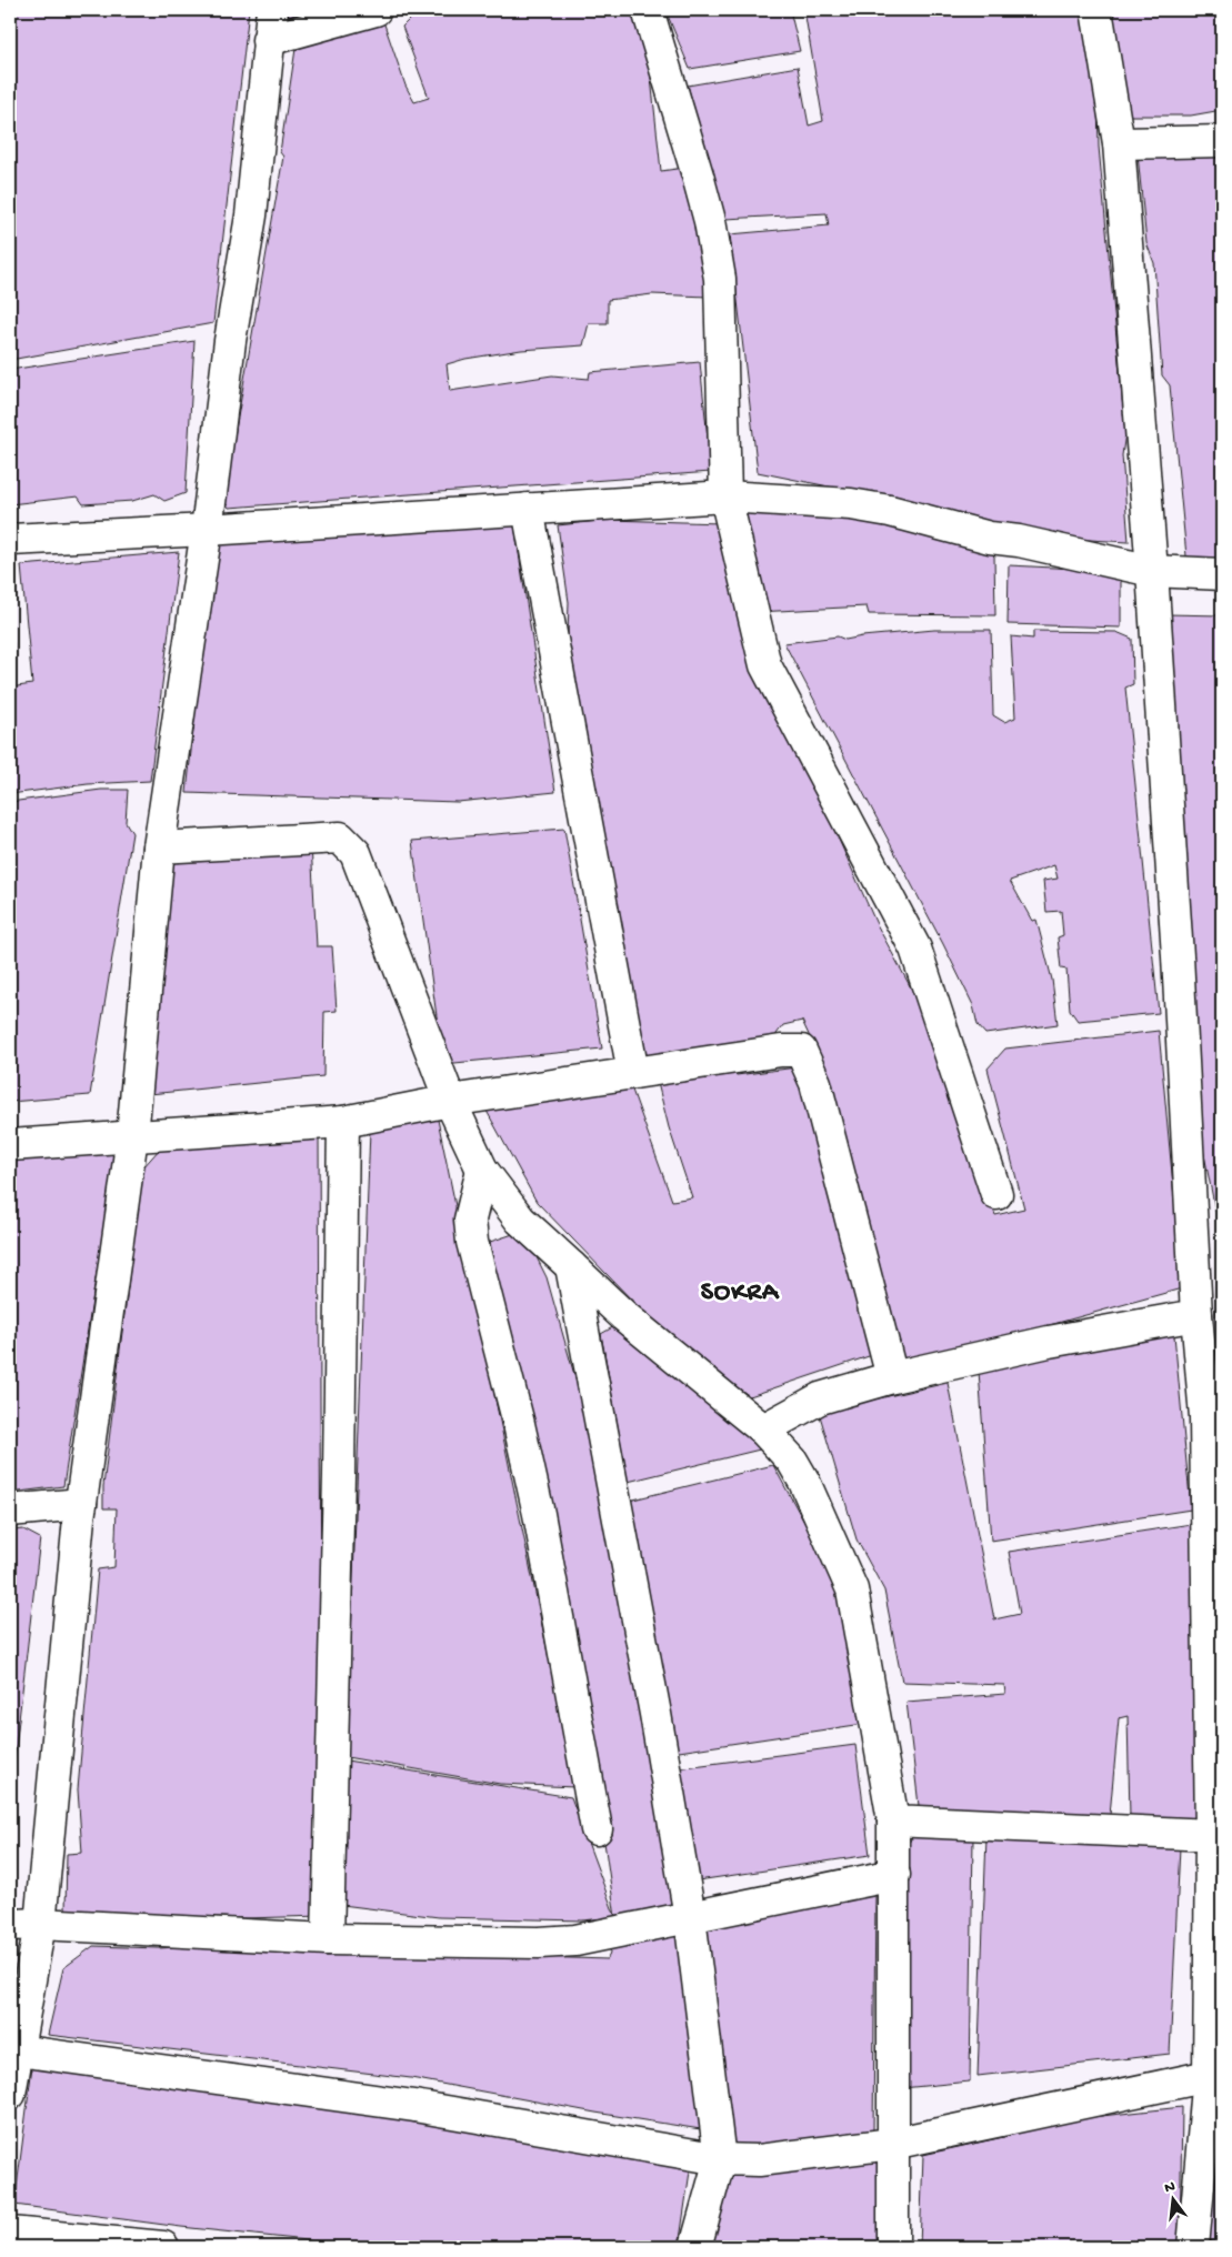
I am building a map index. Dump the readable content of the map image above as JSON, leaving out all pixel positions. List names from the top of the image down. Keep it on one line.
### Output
{"districts":["SOKRA"],"north":"top"}
